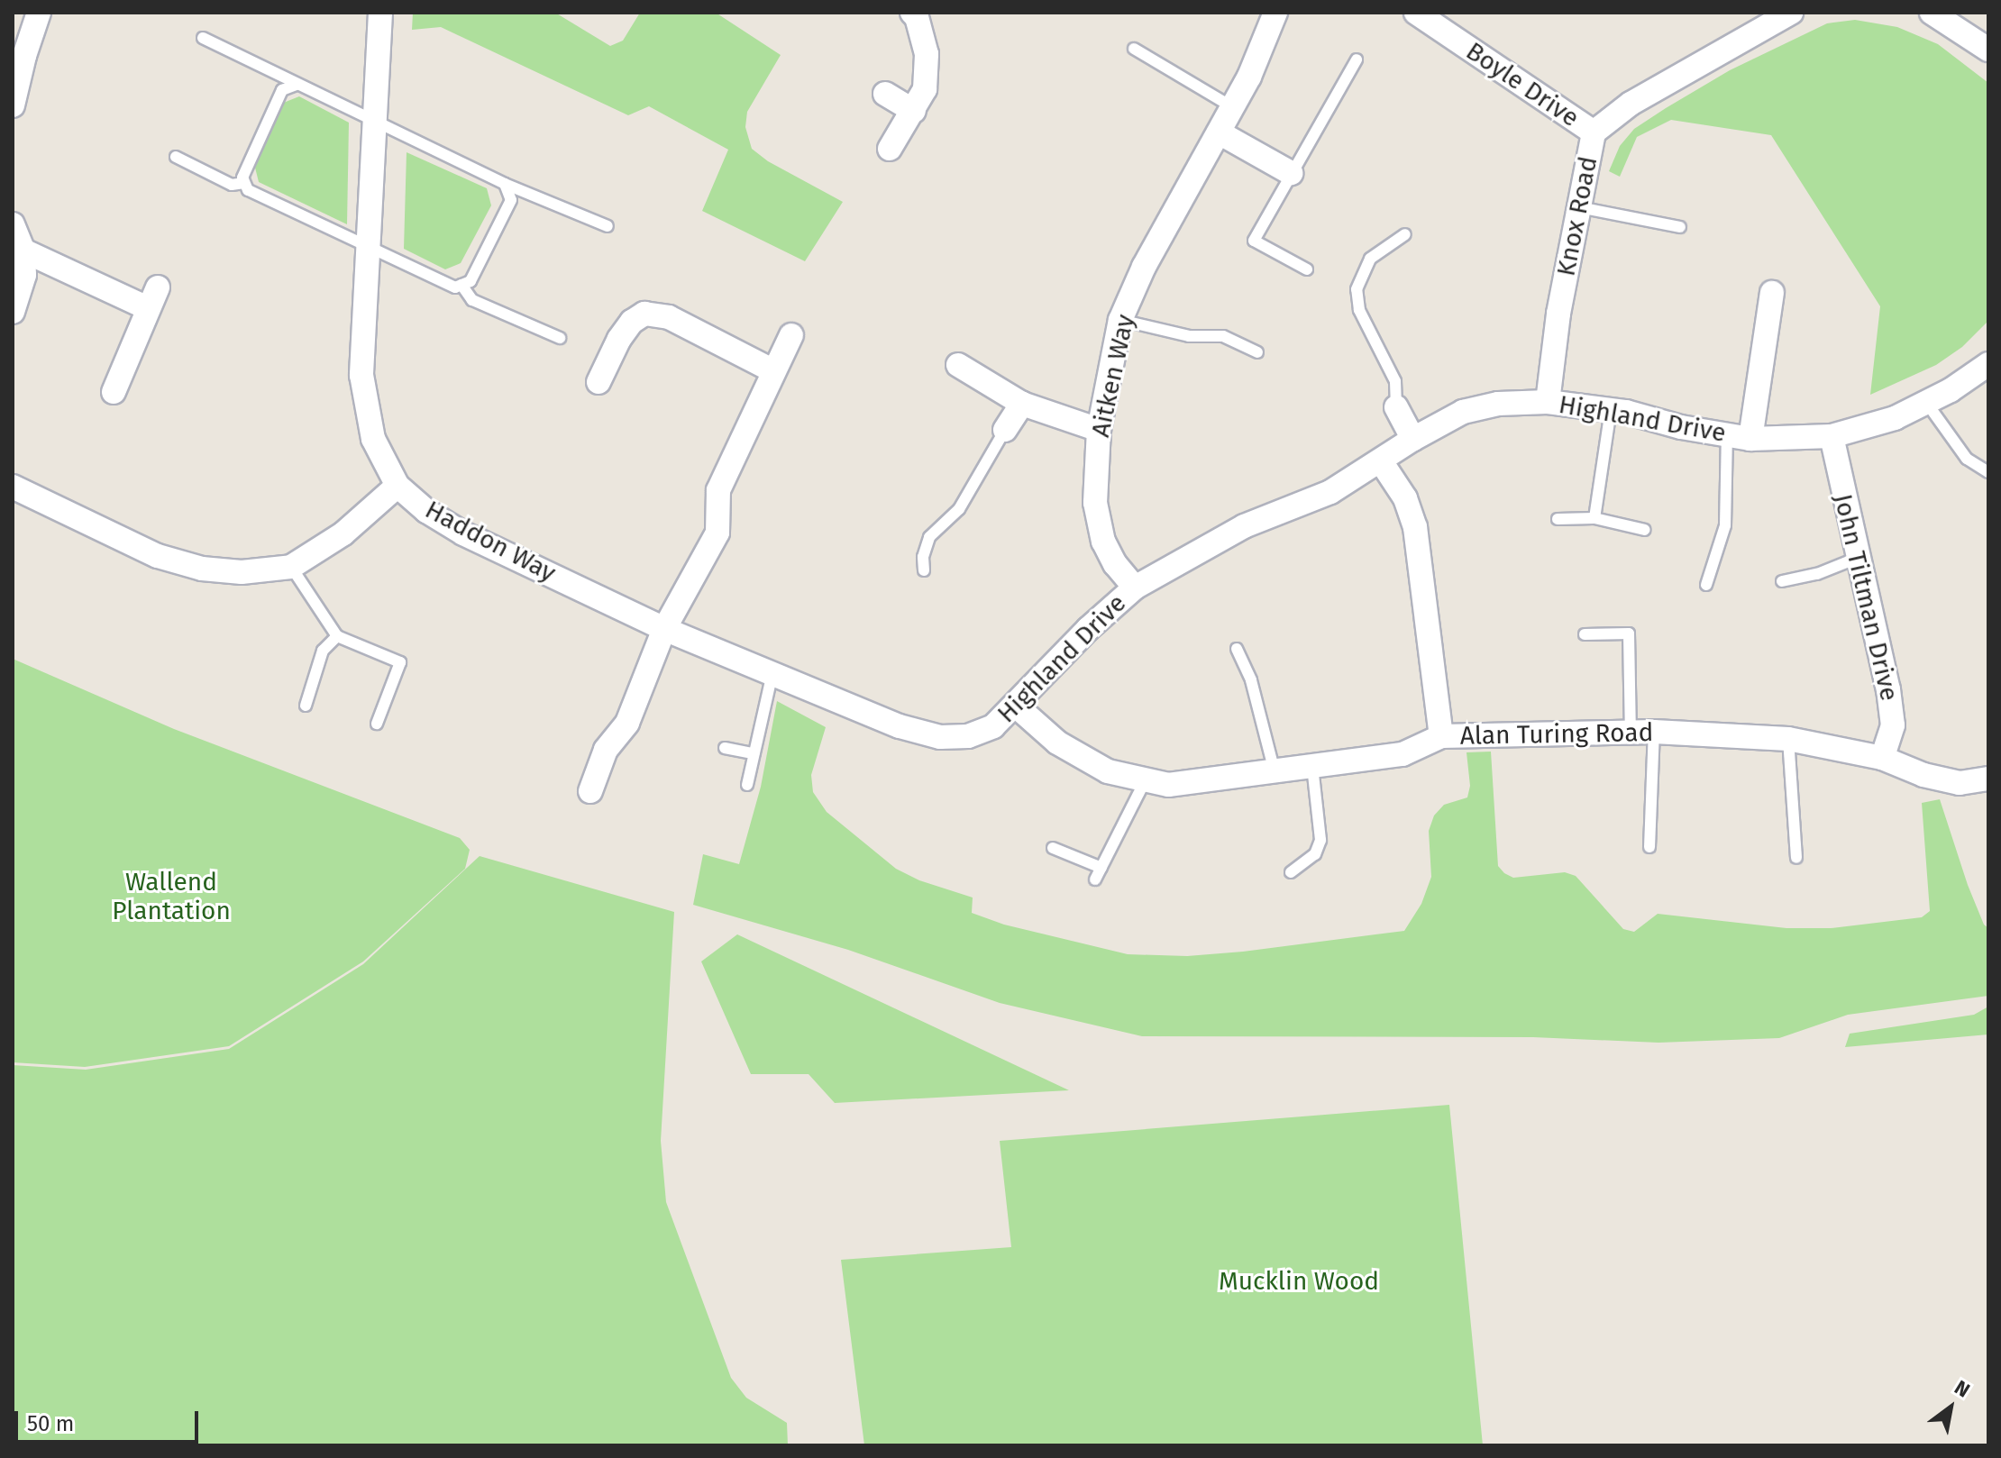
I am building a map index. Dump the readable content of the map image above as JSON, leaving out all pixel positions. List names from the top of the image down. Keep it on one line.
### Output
{"streets":{"street":["Boyle Drive","Knox Road","Aitken Way","Highland Drive","Haddon Way","John Tiltman Drive","Alan Turing Road"]},"crossings":[["Boyle Drive","Knox Road"],["Knox Road","Highland Drive"],["Aitken Way","Highland Drive"],["Highland Drive","Haddon Way"],["Highland Drive","John Tiltman Drive"],["Highland Drive","Alan Turing Road"],["John Tiltman Drive","Alan Turing Road"]],"parks":["Wallend Plantation","Mucklin Wood"],"scale_bar":"50 m","north":"top right"}
